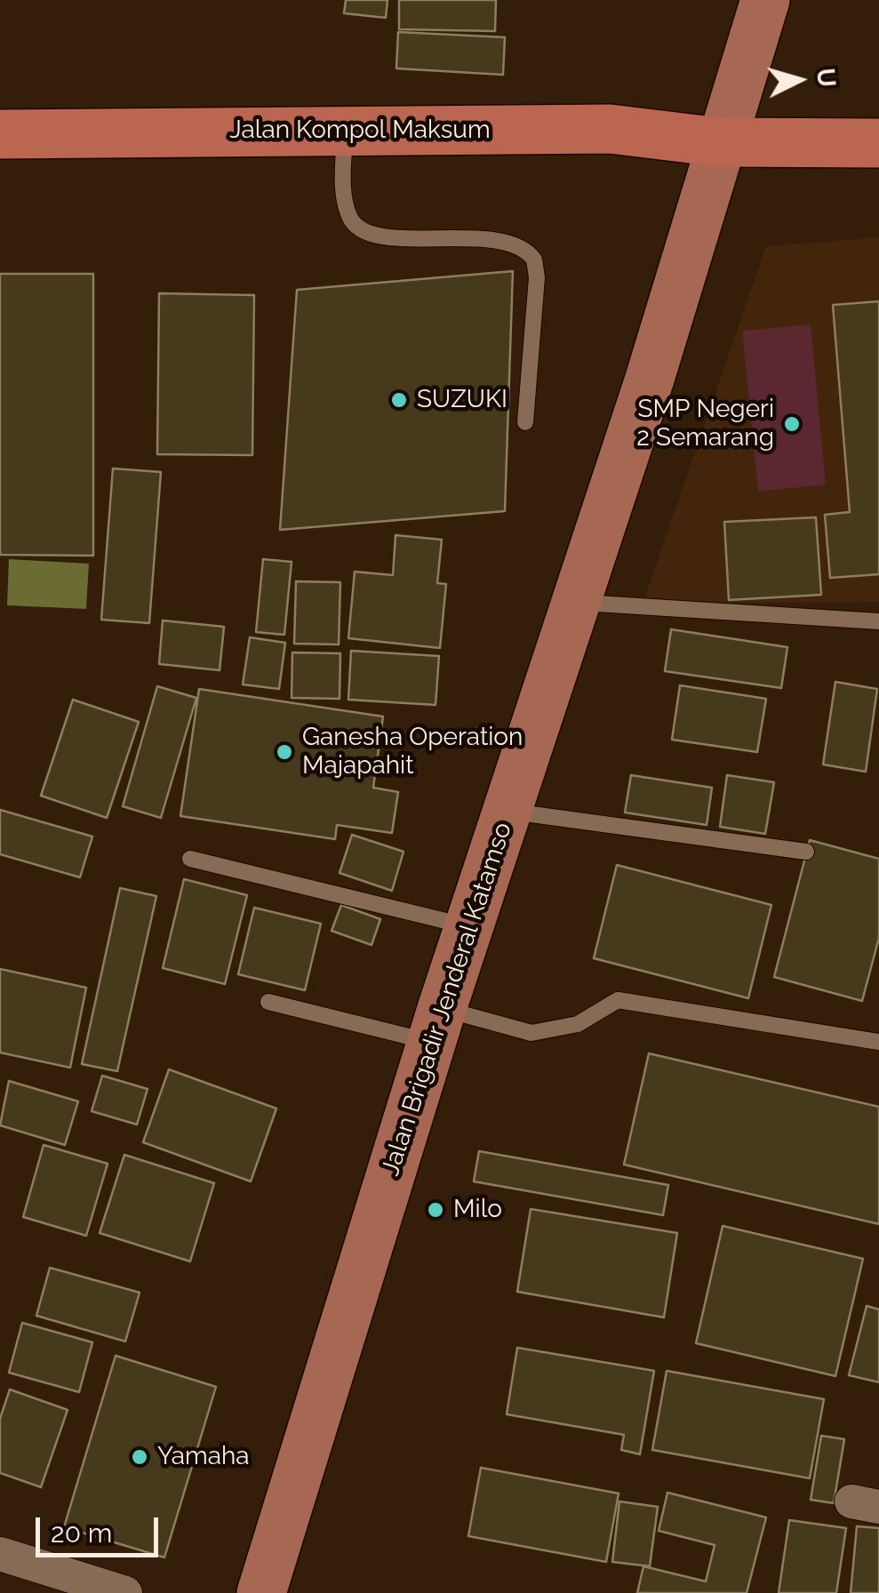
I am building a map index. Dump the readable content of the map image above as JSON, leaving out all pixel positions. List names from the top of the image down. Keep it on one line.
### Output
{"streets":{"highway":["Jalan Kompol Maksum"],"main road":["Jalan Brigadir Jenderal Katamso"]},"crossings":[["Jalan Kompol Maksum","Jalan Brigadir Jenderal Katamso"]],"places":["SUZUKI","SMP Negeri 2 Semarang","Ganesha Operation Majapahit","Milo","Yamaha"],"scale_bar":"20 m","north":"right"}
